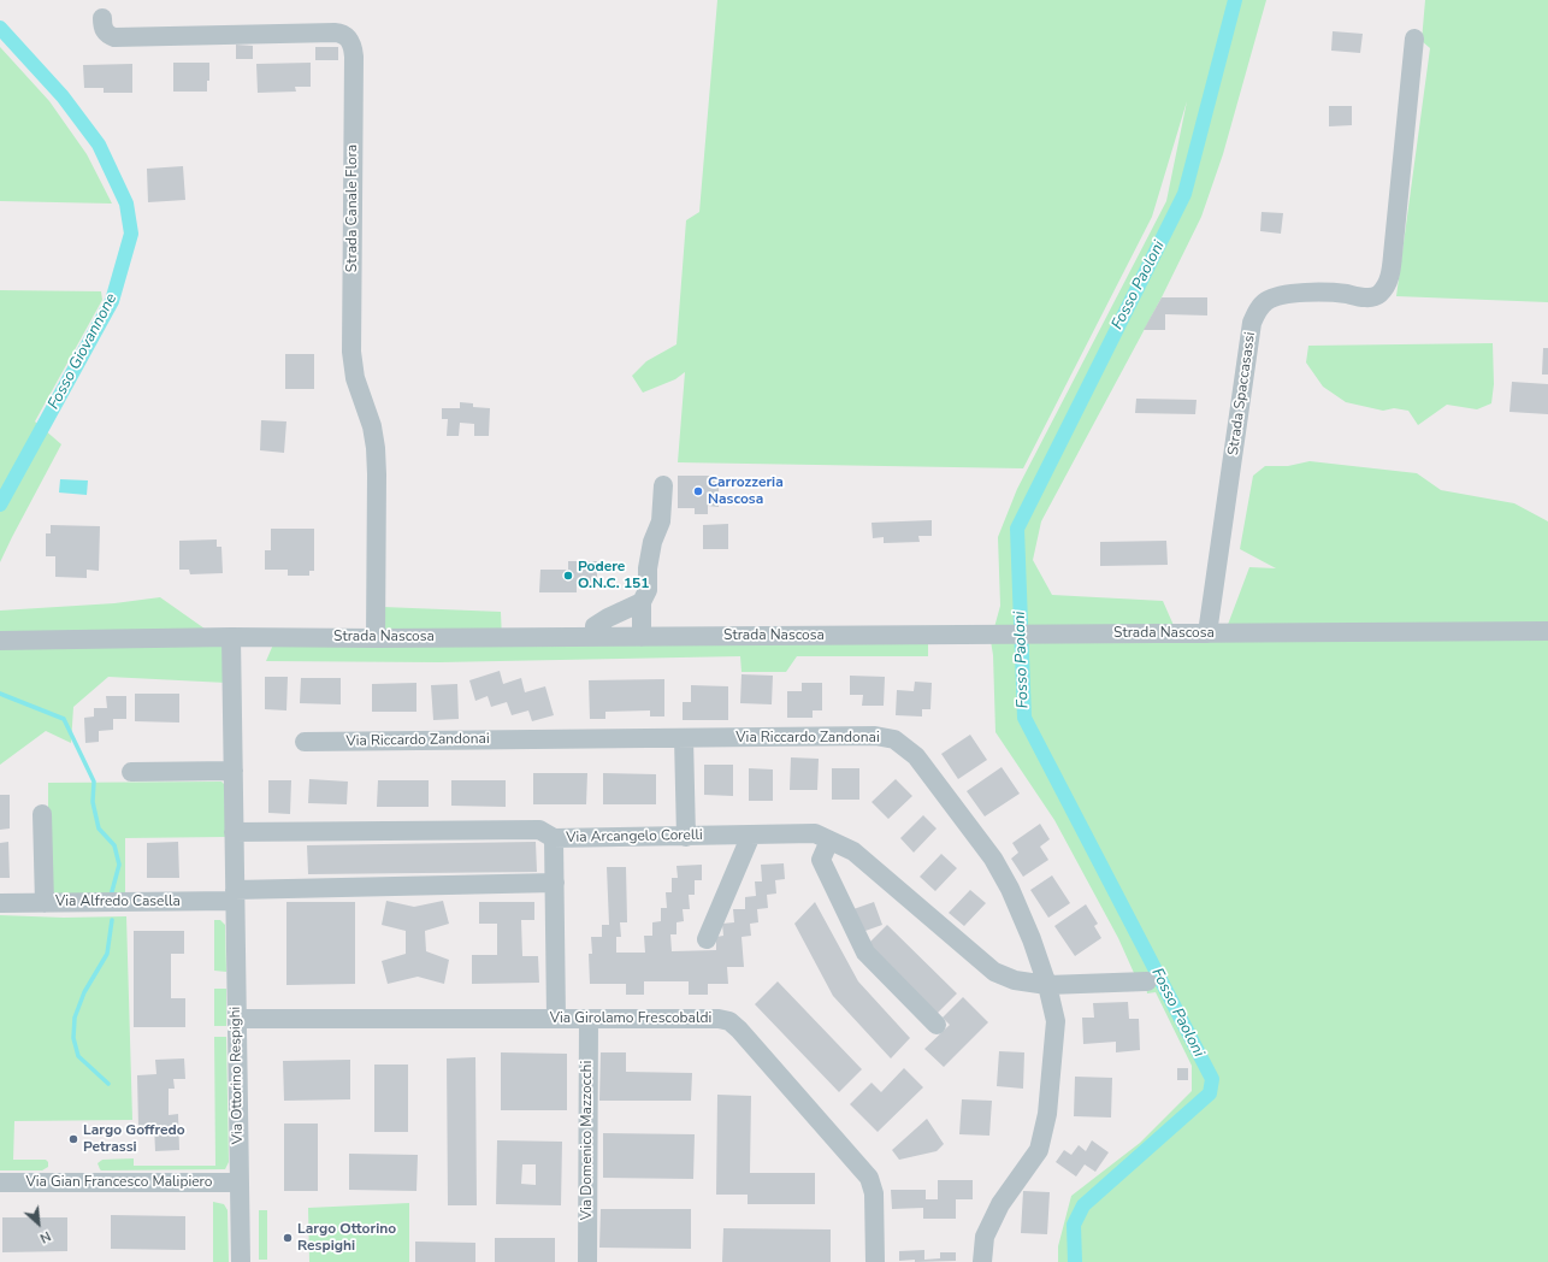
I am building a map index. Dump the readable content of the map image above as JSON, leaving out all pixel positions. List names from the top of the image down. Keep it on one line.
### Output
{"streets":{"street":["Strada Canale Flora","Strada Spaccasassi","Strada Nascosa","Via Riccardo Zandonai","Via Arcangelo Corelli","Via Alfredo Casella","Via Girolamo Frescobaldi","Via Ottorino Respighi","Via Domenico Mazzocchi","Via Gian Francesco Malipiero"]},"crossings":[["Strada Canale Flora","Strada Nascosa"],["Strada Spaccasassi","Strada Nascosa"],["Strada Nascosa","Via Ottorino Respighi"],["Via Riccardo Zandonai","Via Arcangelo Corelli"],["Via Arcangelo Corelli","Via Girolamo Frescobaldi"],["Via Alfredo Casella","Via Ottorino Respighi"],["Via Girolamo Frescobaldi","Via Ottorino Respighi"],["Via Girolamo Frescobaldi","Via Domenico Mazzocchi"],["Via Ottorino Respighi","Via Gian Francesco Malipiero"]],"water":["Fosso Paoloni","Fosso Giovannone"],"places":["Carrozzeria Nascosa","Podere O.N.C. 151","Largo Goffredo Petrassi","Largo Ottorino Respighi"],"north":"bottom right"}
